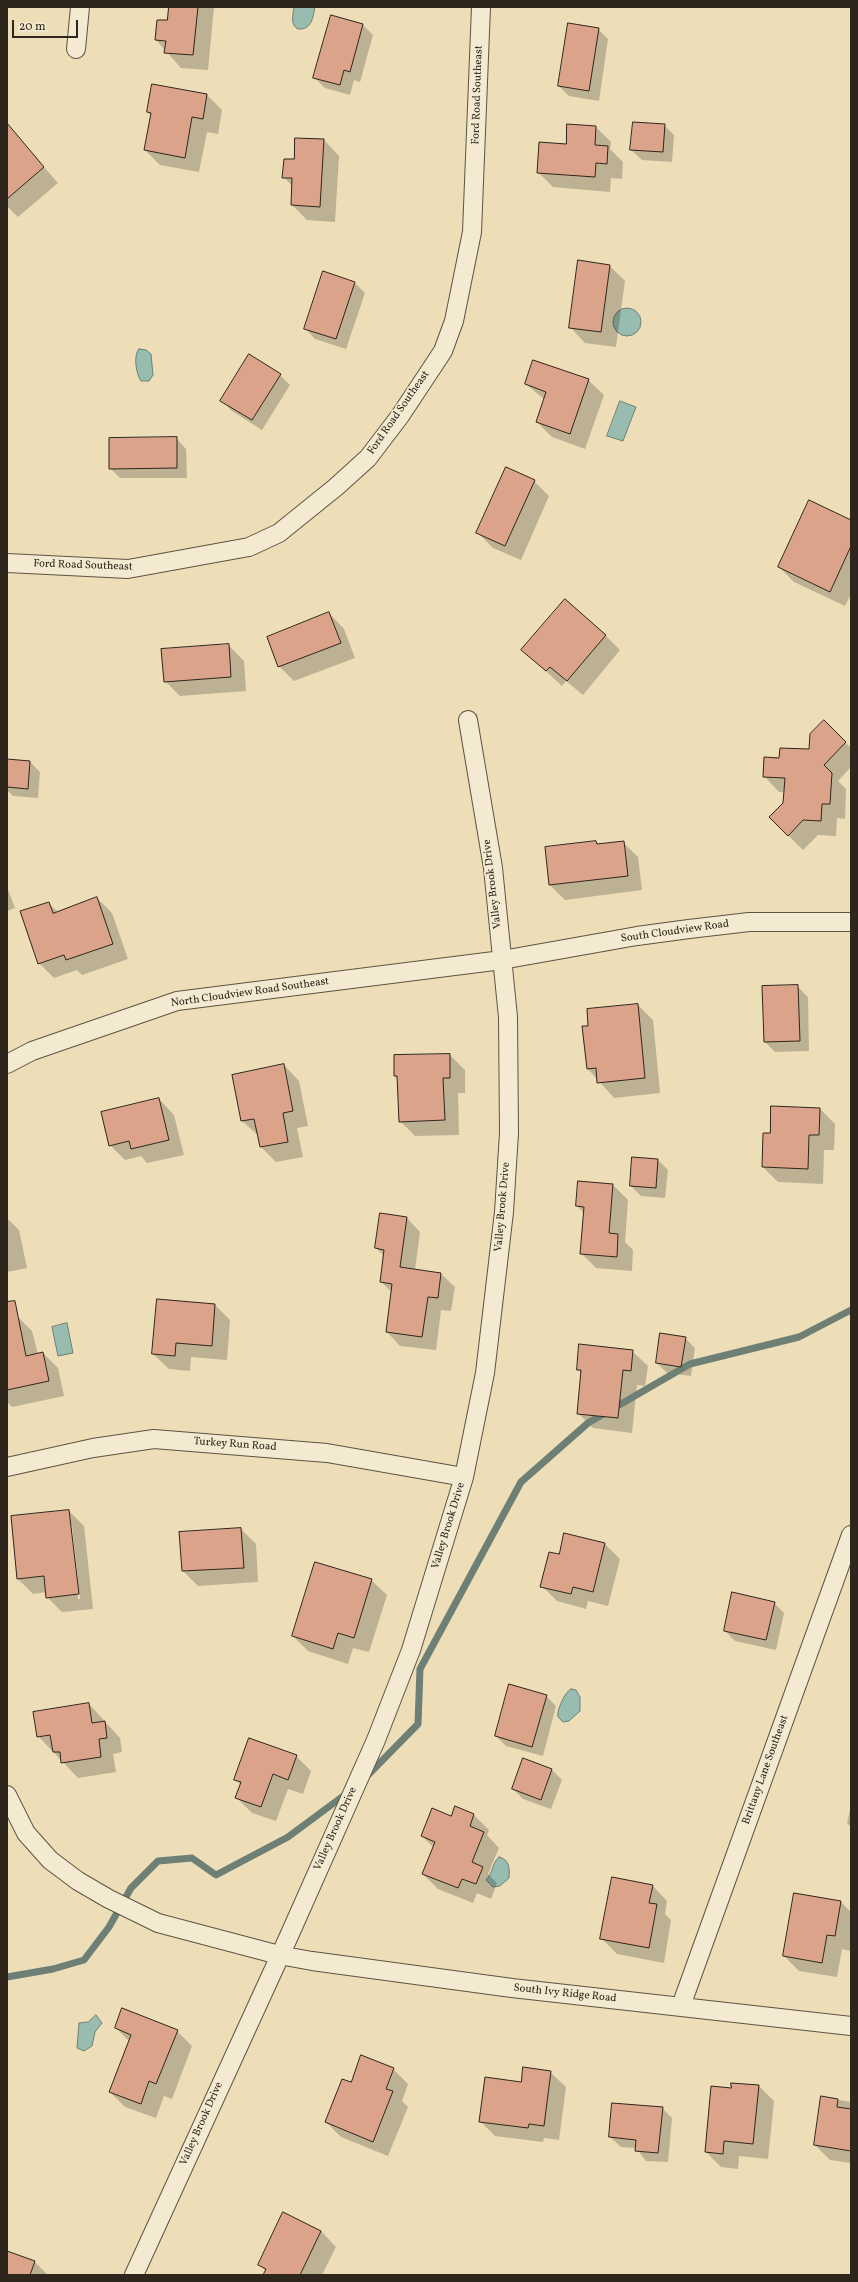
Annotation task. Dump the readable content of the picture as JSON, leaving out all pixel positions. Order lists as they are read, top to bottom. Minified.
{"streets":{"street":["Ford Road Southeast","Valley Brook Drive","South Cloudview Road","North Cloudview Road Southeast","Turkey Run Road","Brittany Lane Southeast","South Ivy Ridge Road"]},"crossings":[["Valley Brook Drive","South Cloudview Road"],["Valley Brook Drive","North Cloudview Road Southeast"],["Valley Brook Drive","Turkey Run Road"],["Valley Brook Drive","South Ivy Ridge Road"],["South Cloudview Road","North Cloudview Road Southeast"],["Brittany Lane Southeast","South Ivy Ridge Road"]],"scale_bar":"20 m"}
